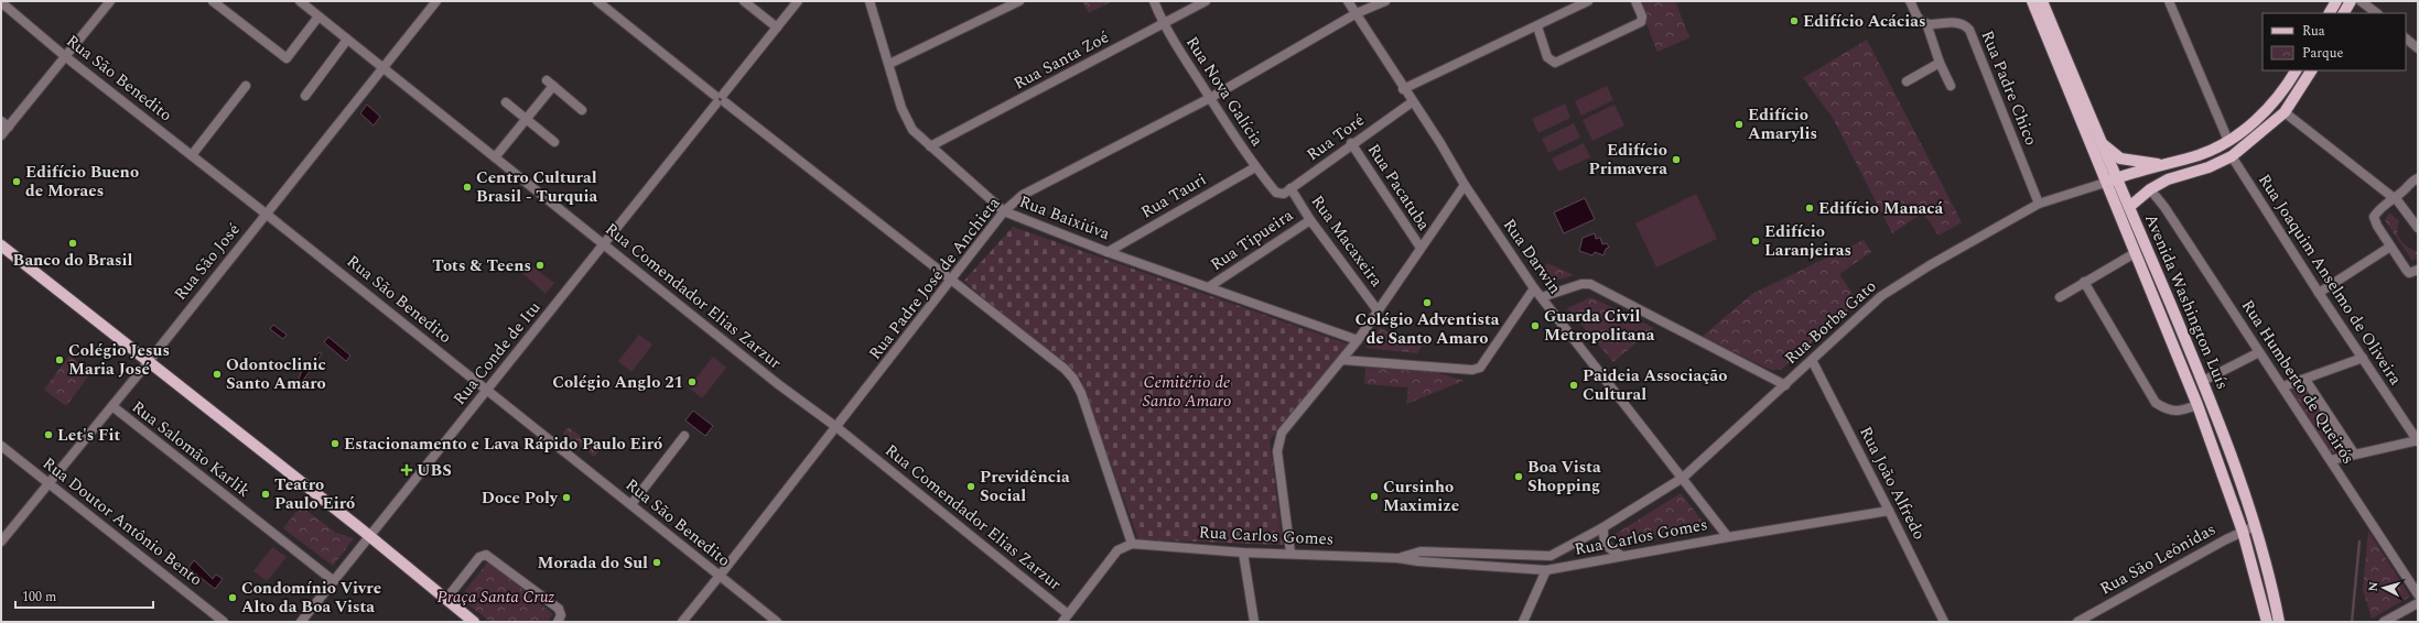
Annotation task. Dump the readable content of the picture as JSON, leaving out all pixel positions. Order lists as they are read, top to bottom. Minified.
{"streets":{"main road":["Avenida Washington Luís"],"street":["Rua Santa Zoé","Rua São Benedito","Rua Padre Chico","Rua Nova Galícia","Rua Toré","Rua Pacatuba","Rua Tauri","Rua Baixiúva","Rua Tipueira","Rua Macaxeira","Rua Darwin","Rua São José","Rua Padre José de Anchieta","Rua Joaquim Anselmo de Oliveira","Rua Comendador Elias Zarzur","Rua Borba Gato","Rua Conde de Itu","Rua Humberto de Queirós","Rua Salomão Karlik","Rua João Alfredo","Rua Doutor Antônio Bento","Rua Carlos Gomes","Rua São Leônidas"]},"crossings":[["Rua Santa Zoé","Rua Nova Galícia"],["Rua Santa Zoé","Rua Baixiúva"],["Rua São Benedito","Rua São José"],["Rua São Benedito","Rua Padre José de Anchieta"],["Rua São Benedito","Rua Conde de Itu"],["Rua Padre Chico","Rua Borba Gato"],["Rua Nova Galícia","Rua Toré"],["Rua Nova Galícia","Rua Tauri"],["Rua Nova Galícia","Rua Padre José de Anchieta"],["Rua Toré","Rua Pacatuba"],["Rua Toré","Rua Macaxeira"],["Rua Toré","Rua Darwin"],["Rua Tauri","Rua Baixiúva"],["Rua Baixiúva","Rua Tipueira"],["Rua Baixiúva","Rua Padre José de Anchieta"],["Rua Tipueira","Rua Macaxeira"],["Rua Darwin","Rua Padre José de Anchieta"],["Rua Darwin","Rua Borba Gato"],["Rua Darwin","Rua Carlos Gomes"],["Rua São José","Rua Comendador Elias Zarzur"],["Rua São José","Rua Salomão Karlik"],["Rua São José","Rua Doutor Antônio Bento"],["Rua Padre José de Anchieta","Rua Comendador Elias Zarzur"],["Rua Comendador Elias Zarzur","Rua Conde de Itu"],["Avenida Washington Luís","Rua Borba Gato"],["Avenida Washington Luís","Rua São Leônidas"],["Rua Borba Gato","Rua João Alfredo"],["Rua Borba Gato","Rua Carlos Gomes"],["Rua Conde de Itu","Rua Salomão Karlik"],["Rua João Alfredo","Rua Carlos Gomes"]],"parks":["Cemitério de Santo Amaro","Praça Santa Cruz"],"places":{"other":["Edifício Acácias","Edifício Amarylis","Edifício Primavera","Edifício Bueno de Moraes","Centro Cultural Brasil - Turquia","Edifício Manacá","Edifício Laranjeiras","Banco do Brasil","Tots & Teens","Colégio Adventista de Santo Amaro","Guarda Civil Metropolitana","Colégio Jesus Maria José","Odontoclinic Santo Amaro","Colégio Anglo 21","Paideia Associação Cultural","Let's Fit","Estacionamento e Lava Rápido Paulo Eiró","Boa Vista Shopping","Previdência Social","Teatro Paulo Eiró","Cursinho Maximize","Doce Poly","Morada do Sul","Condomínio Vivre Alto da Boa Vista"],"health":["UBS"]},"legend":["Rua","Parque"],"scale_bar":"100 m","north":"left"}
